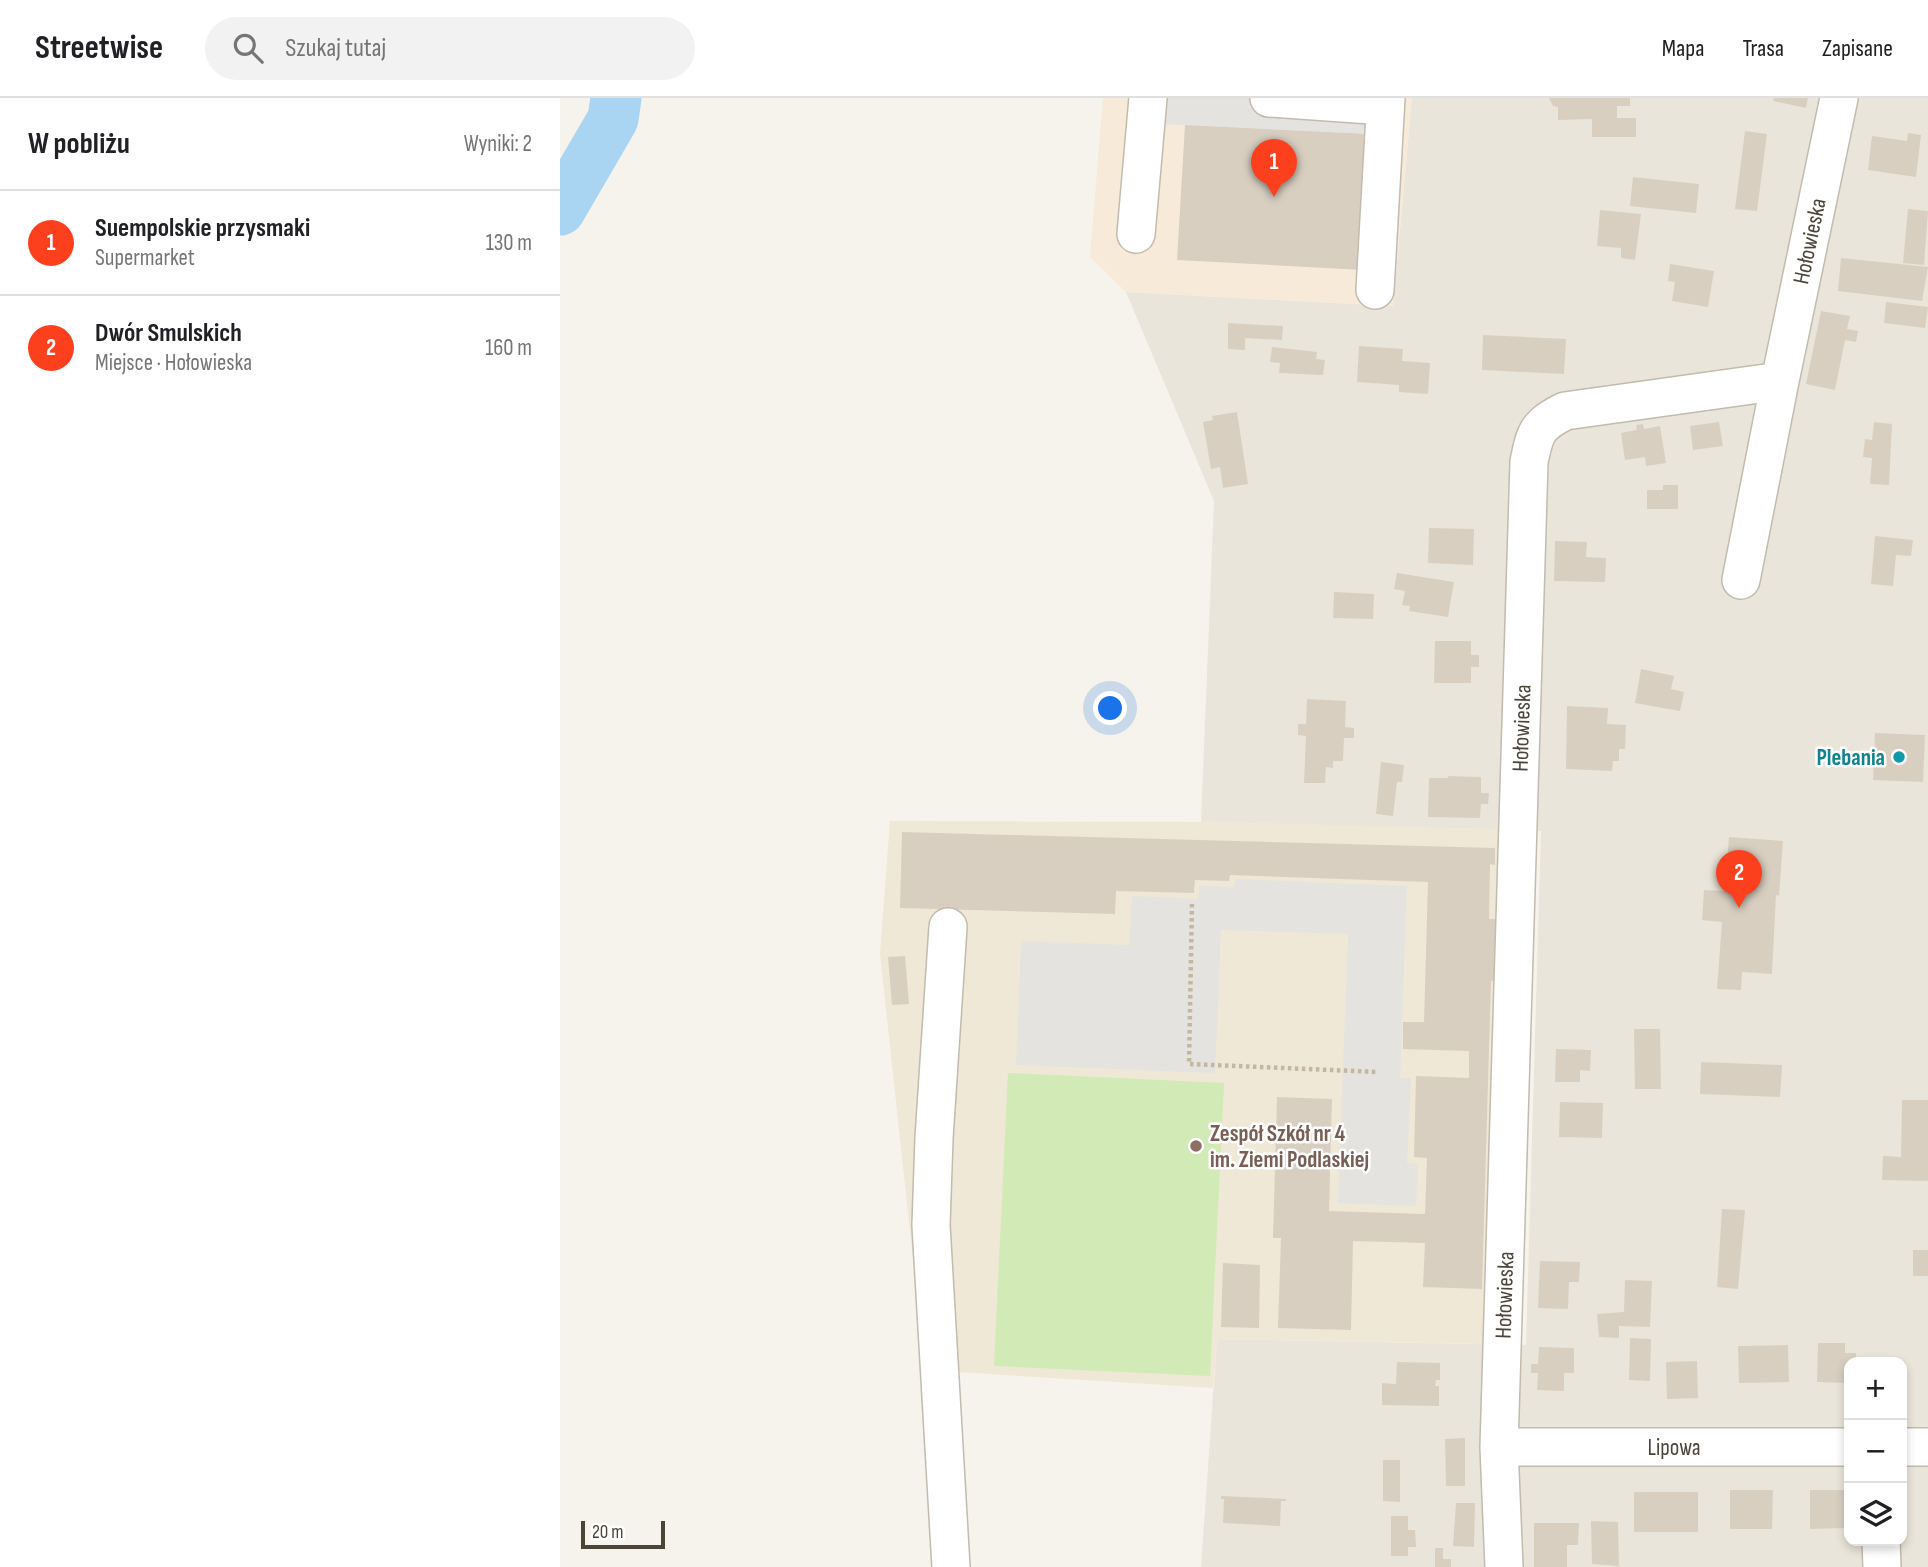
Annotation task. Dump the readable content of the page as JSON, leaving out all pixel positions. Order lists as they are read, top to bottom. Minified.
{"streets":{"street":["Hołowieska","Lipowa"]},"crossings":[["Hołowieska","Lipowa"]],"places":["Plebania","Zespół Szkół nr 4 im. Ziemi Podlaskiej"],"scale_bar":"20 m","page":{"header":"Streetwise","search":"Szukaj tutaj","nav":["Mapa","Trasa","Zapisane"],"heading":["W pobliżu","Wyniki: 2"],"pins":["1","2"],"list":[{"mark":"1","name":"Suempolskie przysmaki","note":"Supermarket","value":"130 m"},{"mark":"2","name":"Dwór Smulskich","note":"Miejsce · Hołowieska","value":"160 m"}],"map_buttons":["+","−"],"scale":"20 m"}}
